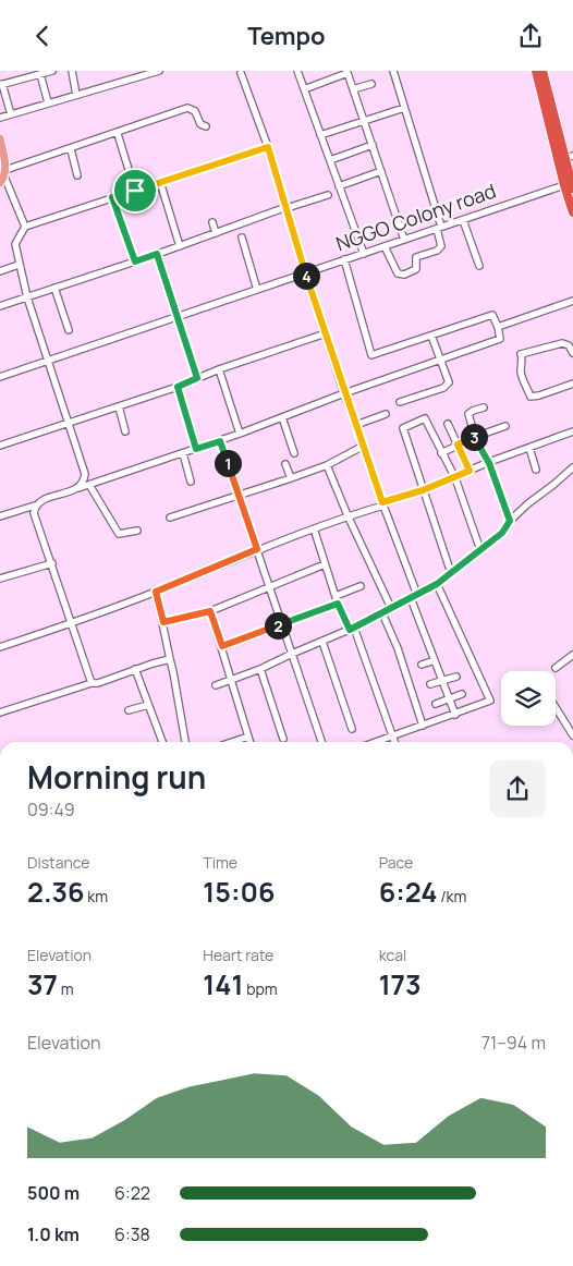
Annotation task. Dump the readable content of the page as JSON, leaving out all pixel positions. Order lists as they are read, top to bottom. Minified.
{"streets":{"street":["NGGO Colony road"]},"page":{"header":"Tempo","pins":["4","3","1","2"],"heading":["Morning run","09:49"],"stats":[["Distance","2.36 km"],["Time","15:06"],["Pace","6:24 /km"],["Elevation","37 m"],["Heart rate","141 bpm"],["kcal","173"]],"chart":["Elevation","71–94 m"],"list":[{"name":"500 m","note":"6:22"},{"name":"1.0 km","note":"6:38"}]}}
